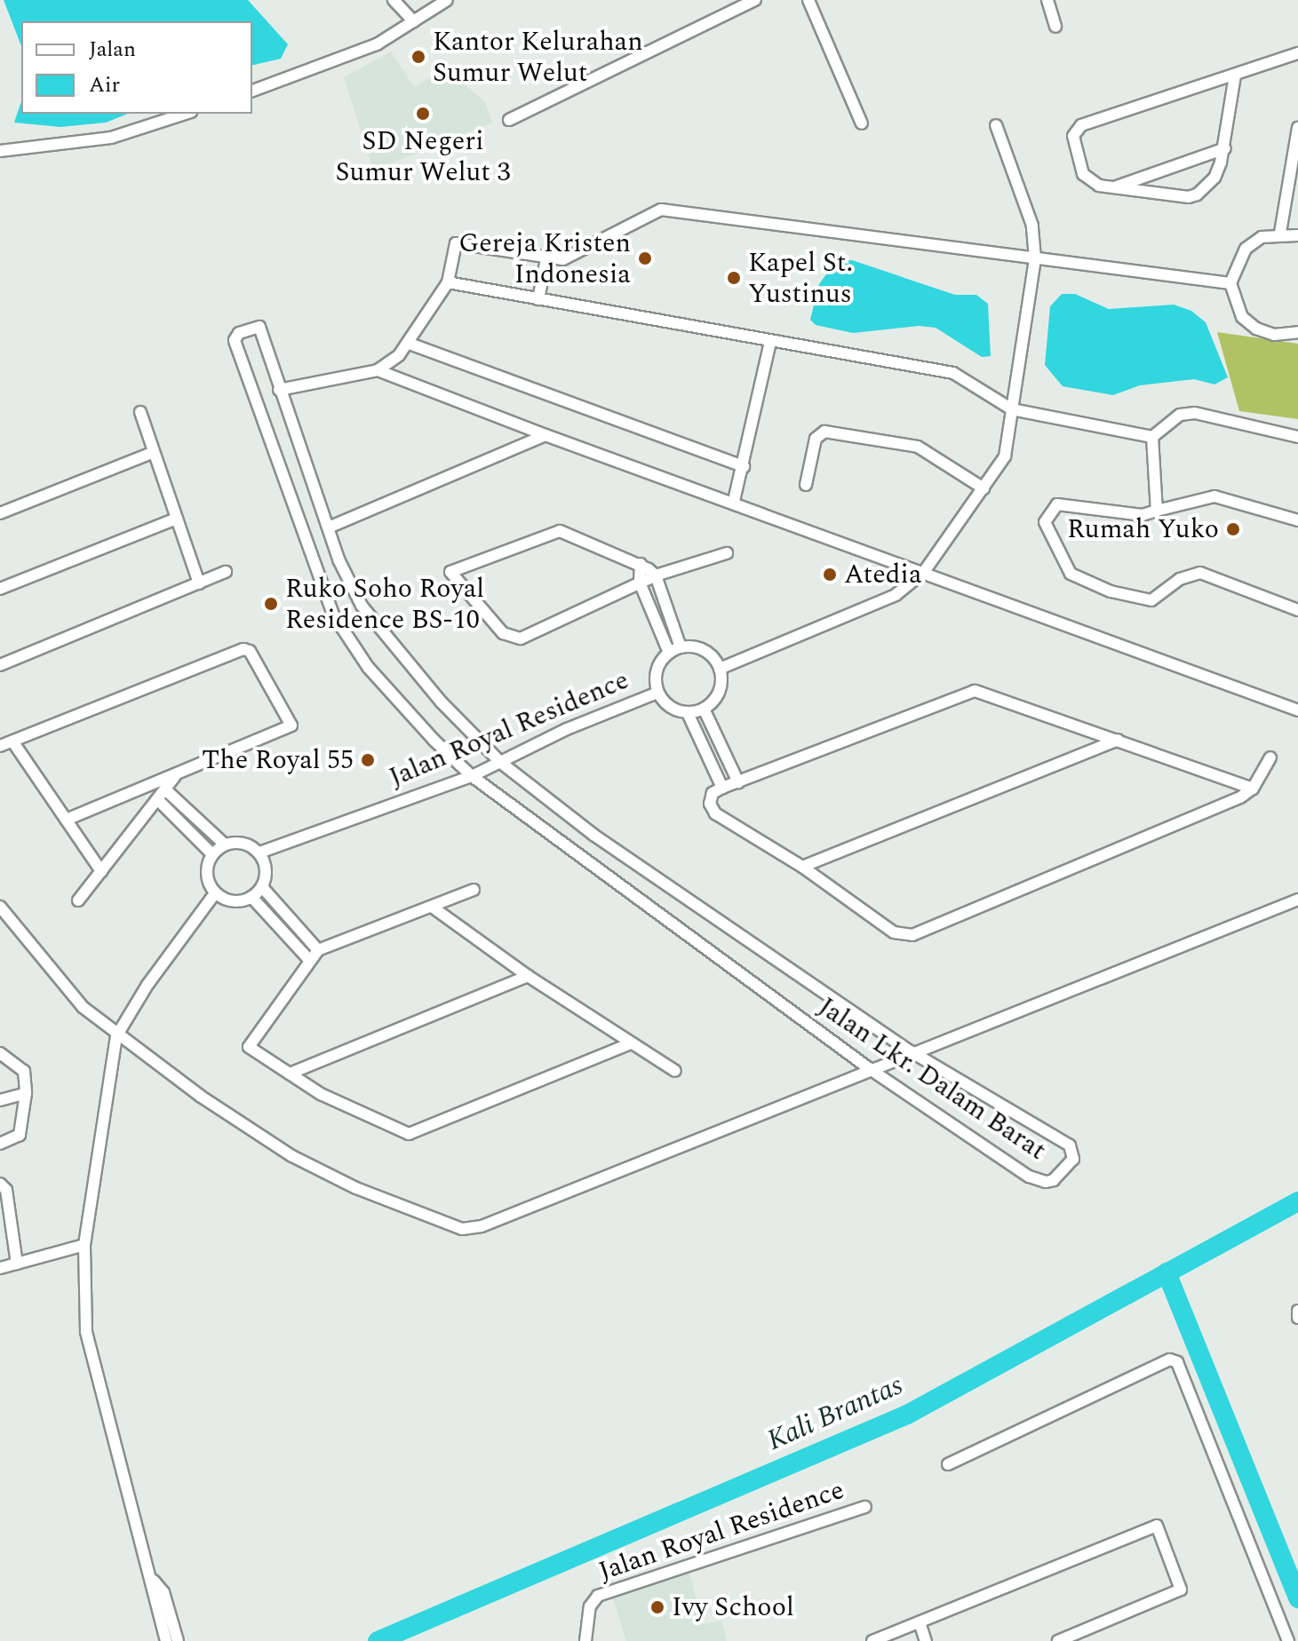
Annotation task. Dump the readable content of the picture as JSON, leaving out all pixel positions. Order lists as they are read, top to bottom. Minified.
{"streets":{"street":["Jalan Royal Residence","Jalan Lkr. Dalam Barat"]},"crossings":[["Jalan Royal Residence","Jalan Lkr. Dalam Barat"]],"water":["Kali Brantas"],"places":["Kantor Kelurahan Sumur Welut","SD Negeri Sumur Welut 3","Gereja Kristen Indonesia","Kapel St. Yustinus","Rumah Yuko","Atedia","Ruko Soho Royal Residence BS-10","The Royal 55","Ivy School"],"legend":["Jalan","Air"]}
